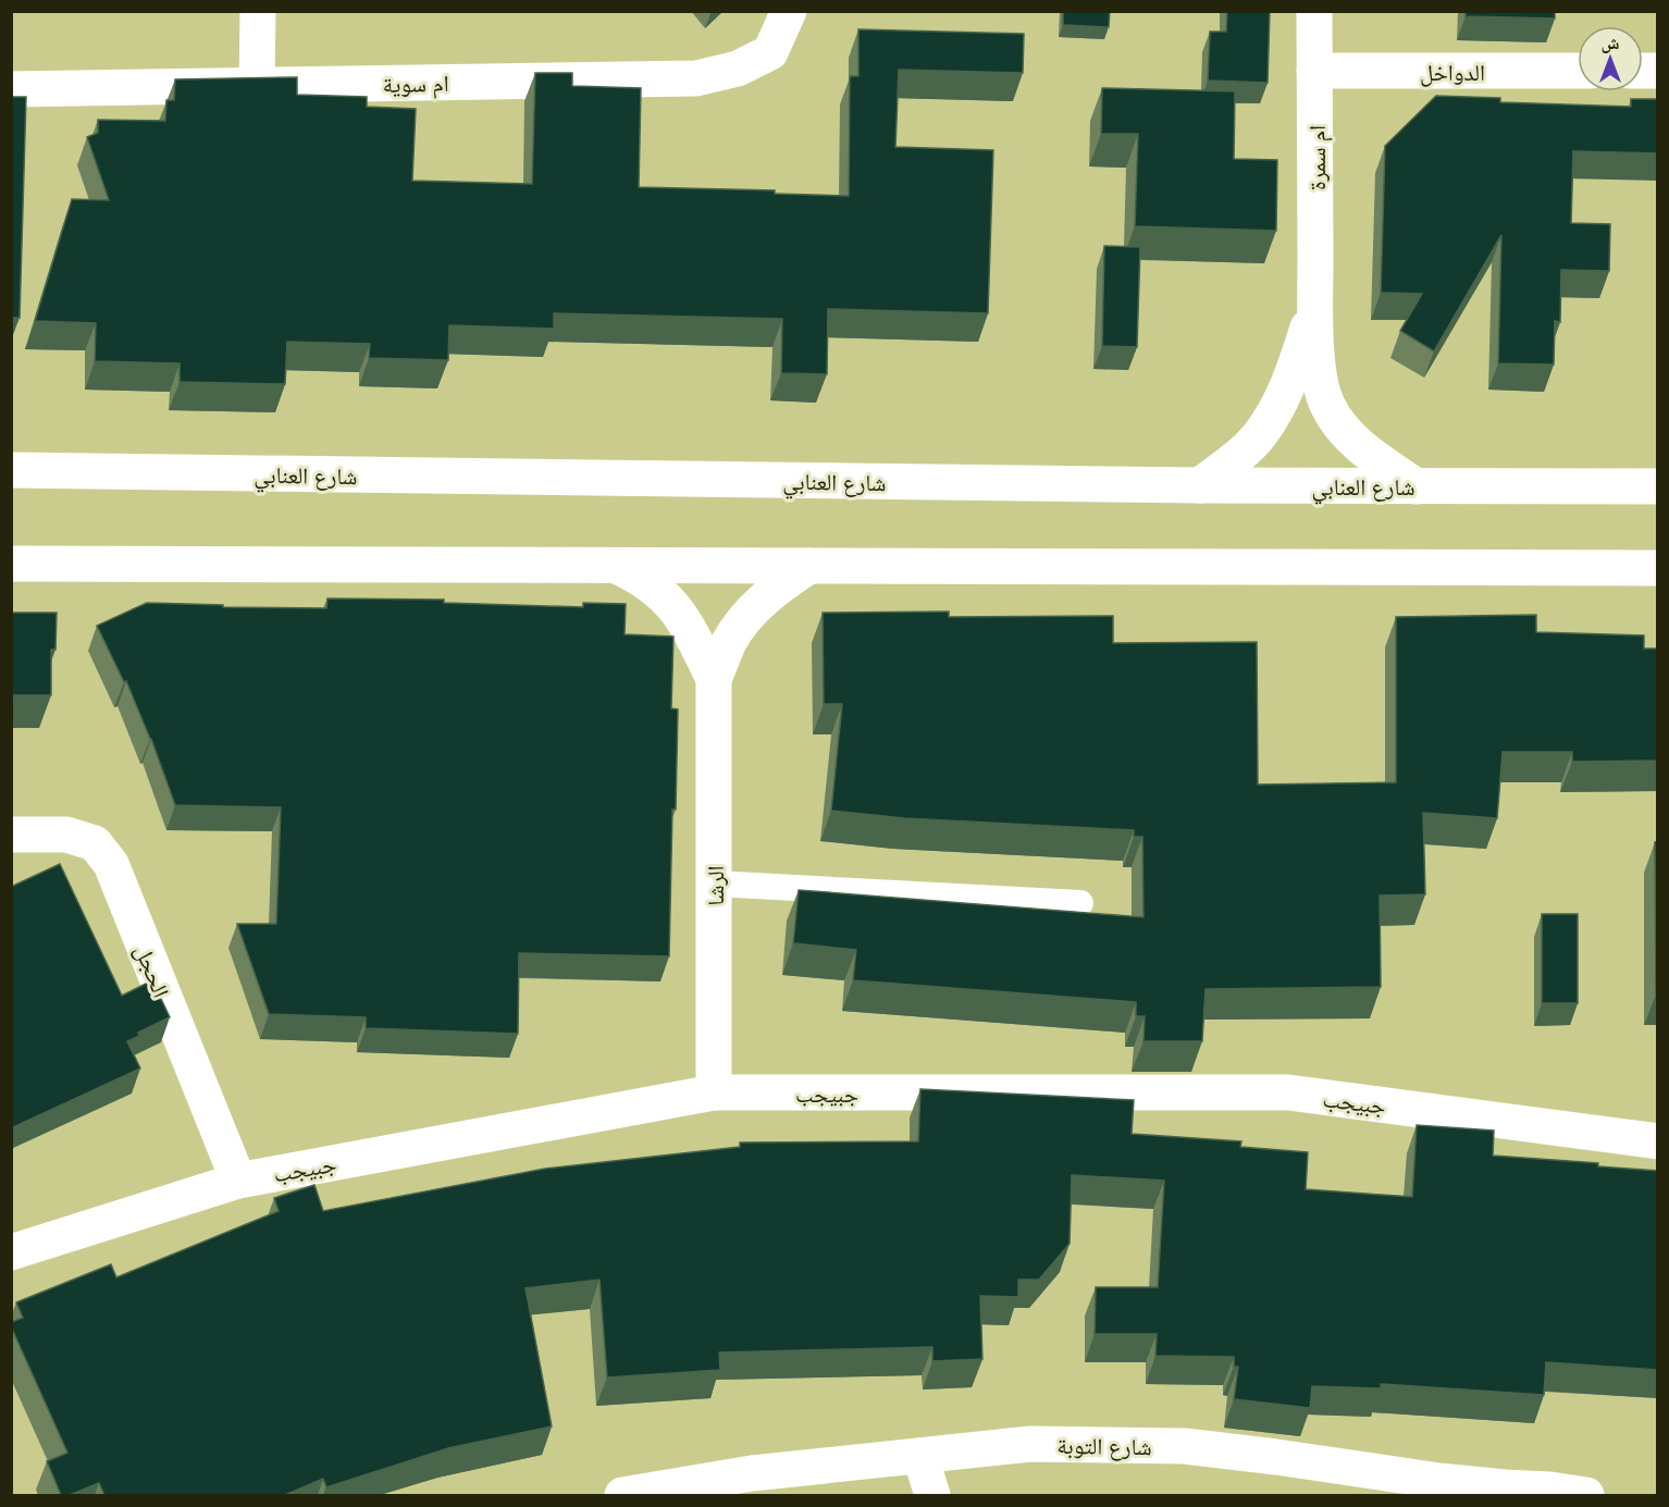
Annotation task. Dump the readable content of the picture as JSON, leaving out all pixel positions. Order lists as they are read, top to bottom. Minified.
{"streets":{"street":["الدواخل","ام سوية","ام سمرة","شارع العنابي","الرشا","الحجل","جبيجب","شارع التوبة"]},"crossings":[["الدواخل","ام سمرة"],["ام سمرة","شارع العنابي"],["الرشا","جبيجب"],["الحجل","جبيجب"]],"north":"top"}
